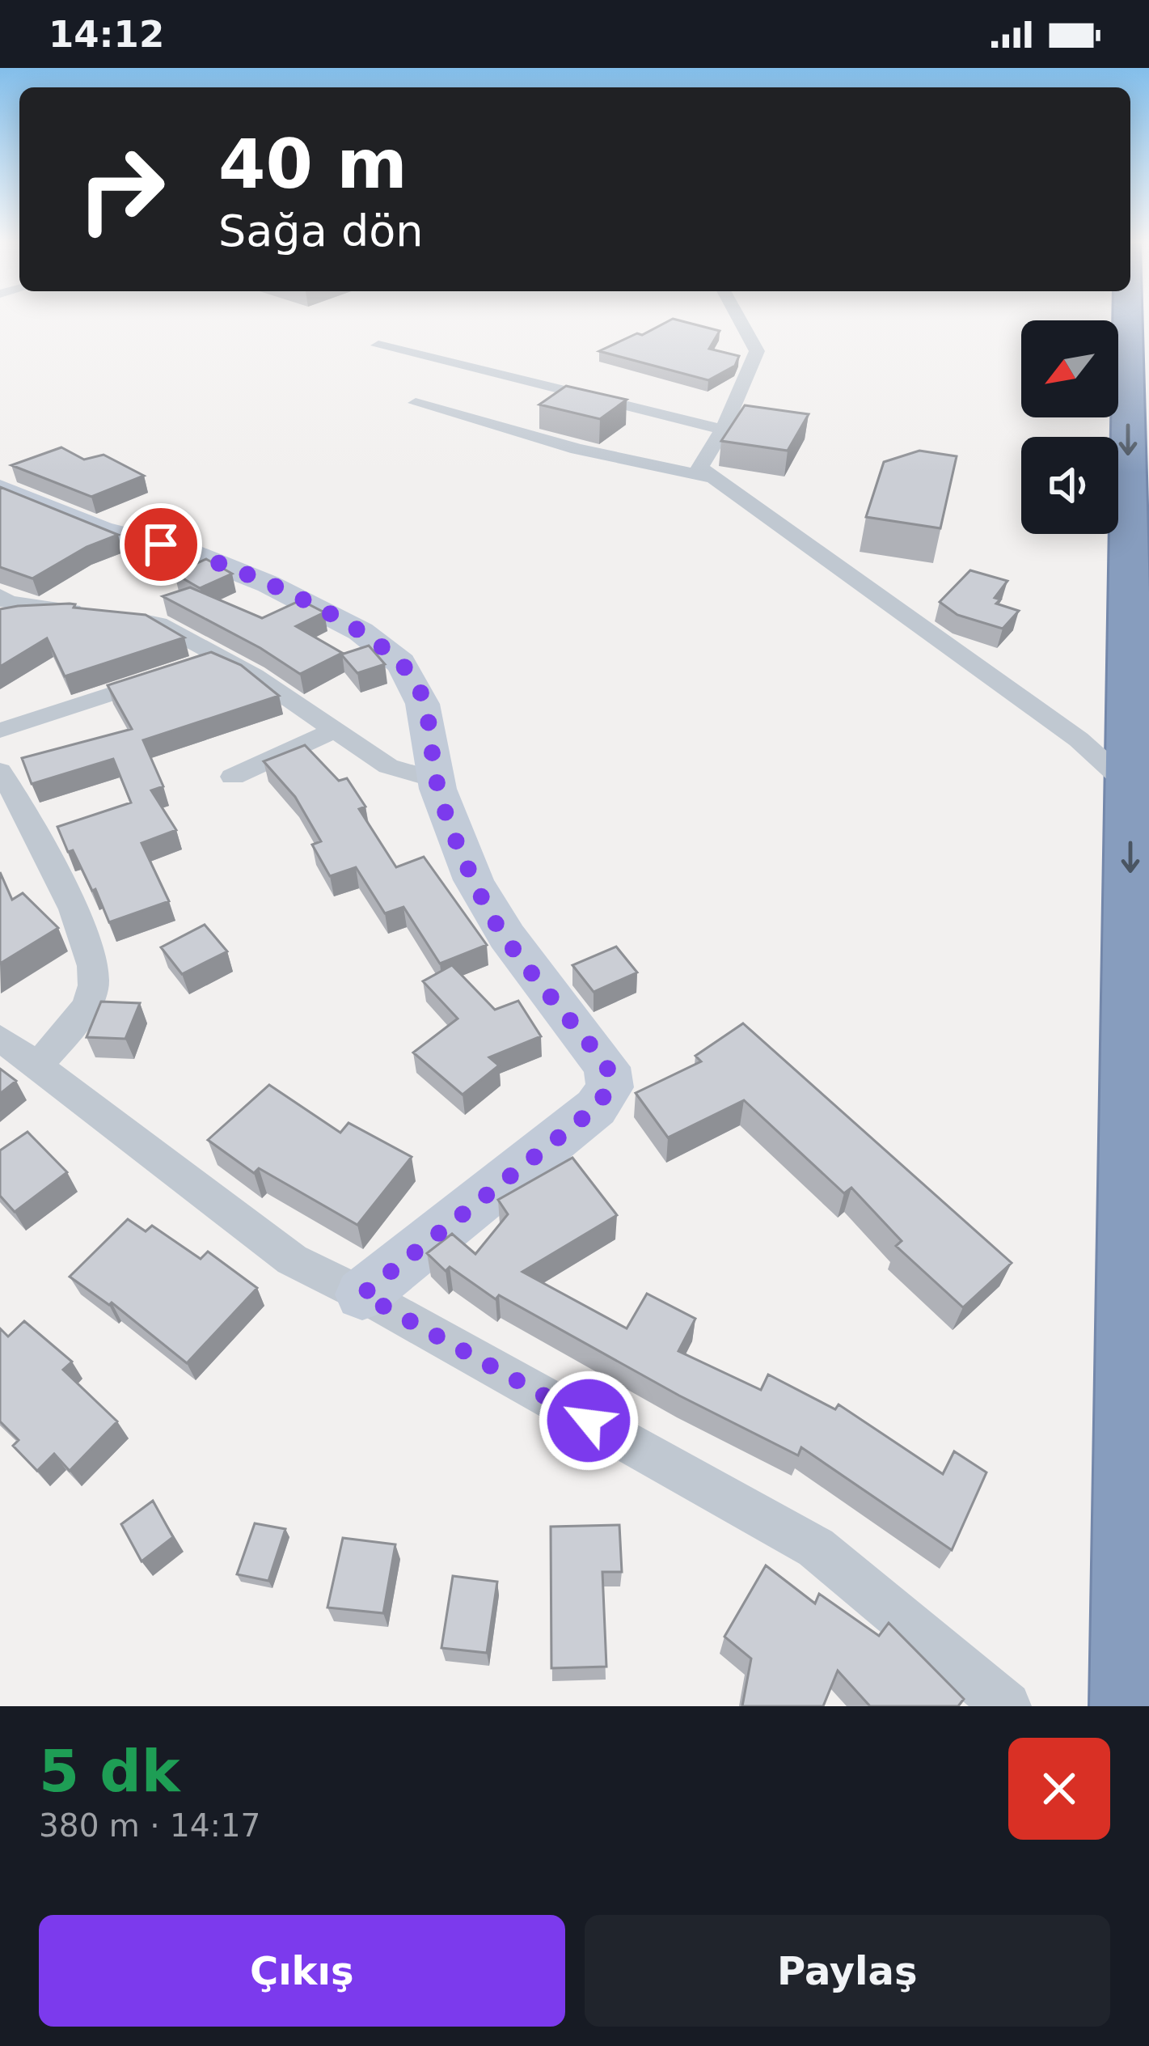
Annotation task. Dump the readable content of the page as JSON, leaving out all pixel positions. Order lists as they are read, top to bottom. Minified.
{"north":"bottom left","page":{"status":"14:12","turn":["40 m","Sağa dön"],"heading":["5 dk","380 m · 14:17"],"buttons":["Çıkış","Paylaş"]}}
